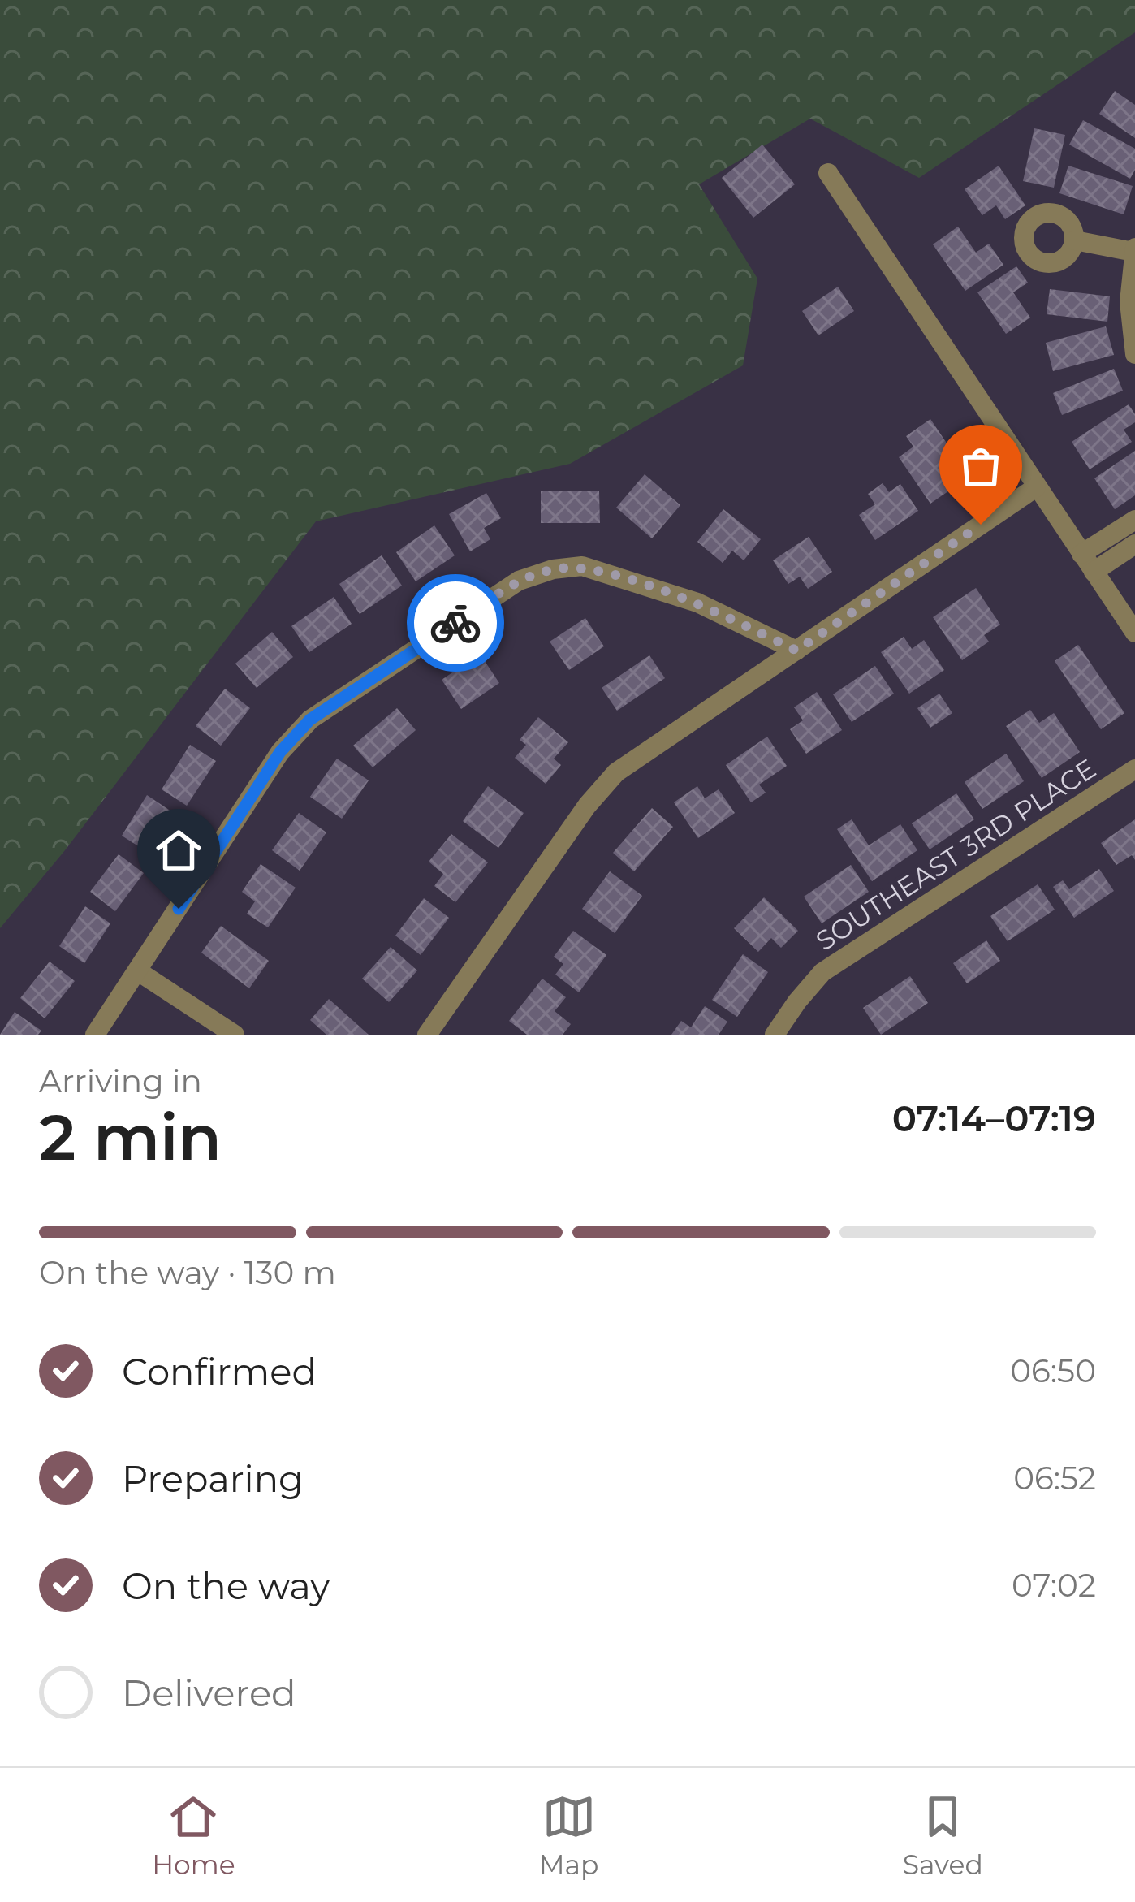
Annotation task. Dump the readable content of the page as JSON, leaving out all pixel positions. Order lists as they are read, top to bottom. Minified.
{"streets":{"street":["SOUTHEAST 3RD PLACE"]},"page":{"heading":["2 min","Arriving in","07:14–07:19"],"bar":"On the way · 130 m","list":[["Confirmed","06:50"],["Preparing","06:52"],["On the way","07:02"],"Delivered"],"tabs":["Home","Map","Saved"]}}
